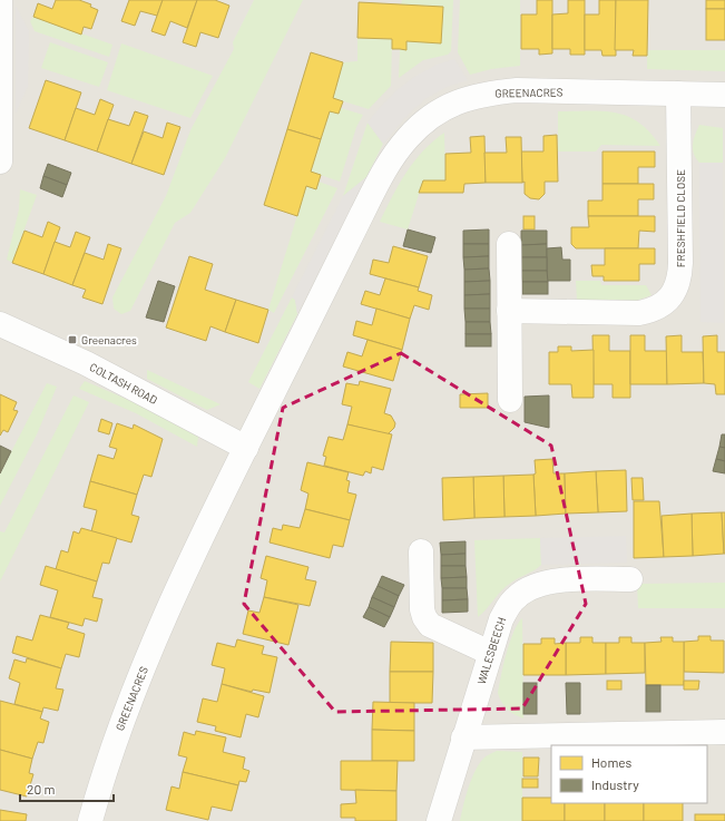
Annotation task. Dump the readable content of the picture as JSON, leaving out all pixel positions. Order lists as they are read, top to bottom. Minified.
{"streets":{"street":["GREENACRES","FRESHFIELD CLOSE","COLTASH ROAD","WALESBEECH"]},"crossings":[["GREENACRES","FRESHFIELD CLOSE"],["GREENACRES","COLTASH ROAD"]],"places":{"transit":["Greenacres"]},"legend":["Homes","Industry"],"scale_bar":"20 m"}
